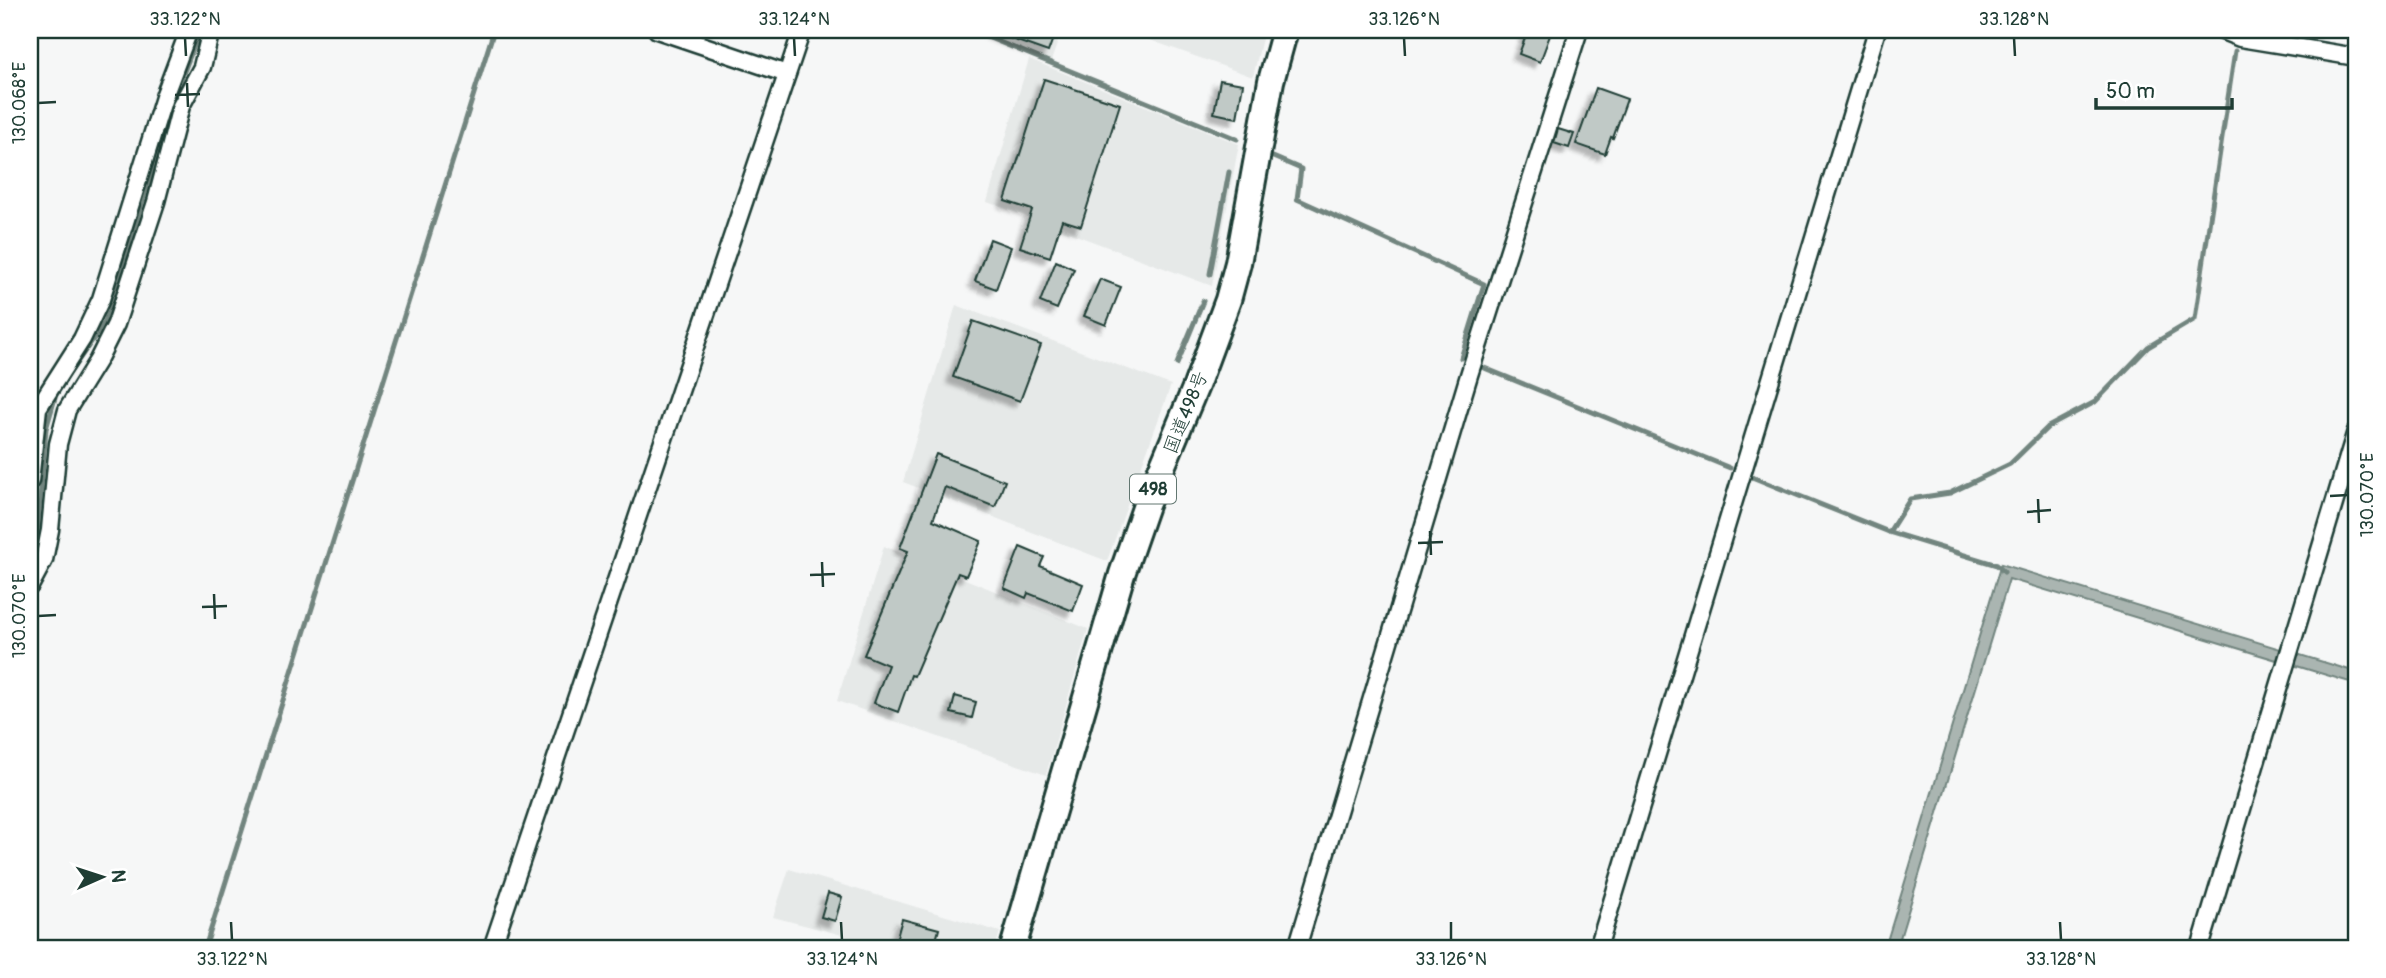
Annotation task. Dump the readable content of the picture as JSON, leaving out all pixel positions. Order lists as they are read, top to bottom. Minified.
{"streets":{"highway":["国道498号","498"]},"scale_bar":"50 m","north":"right","coordinates":["33.122°N","33.124°N","33.126°N","33.128°N","130.068°E","130.070°E"]}
